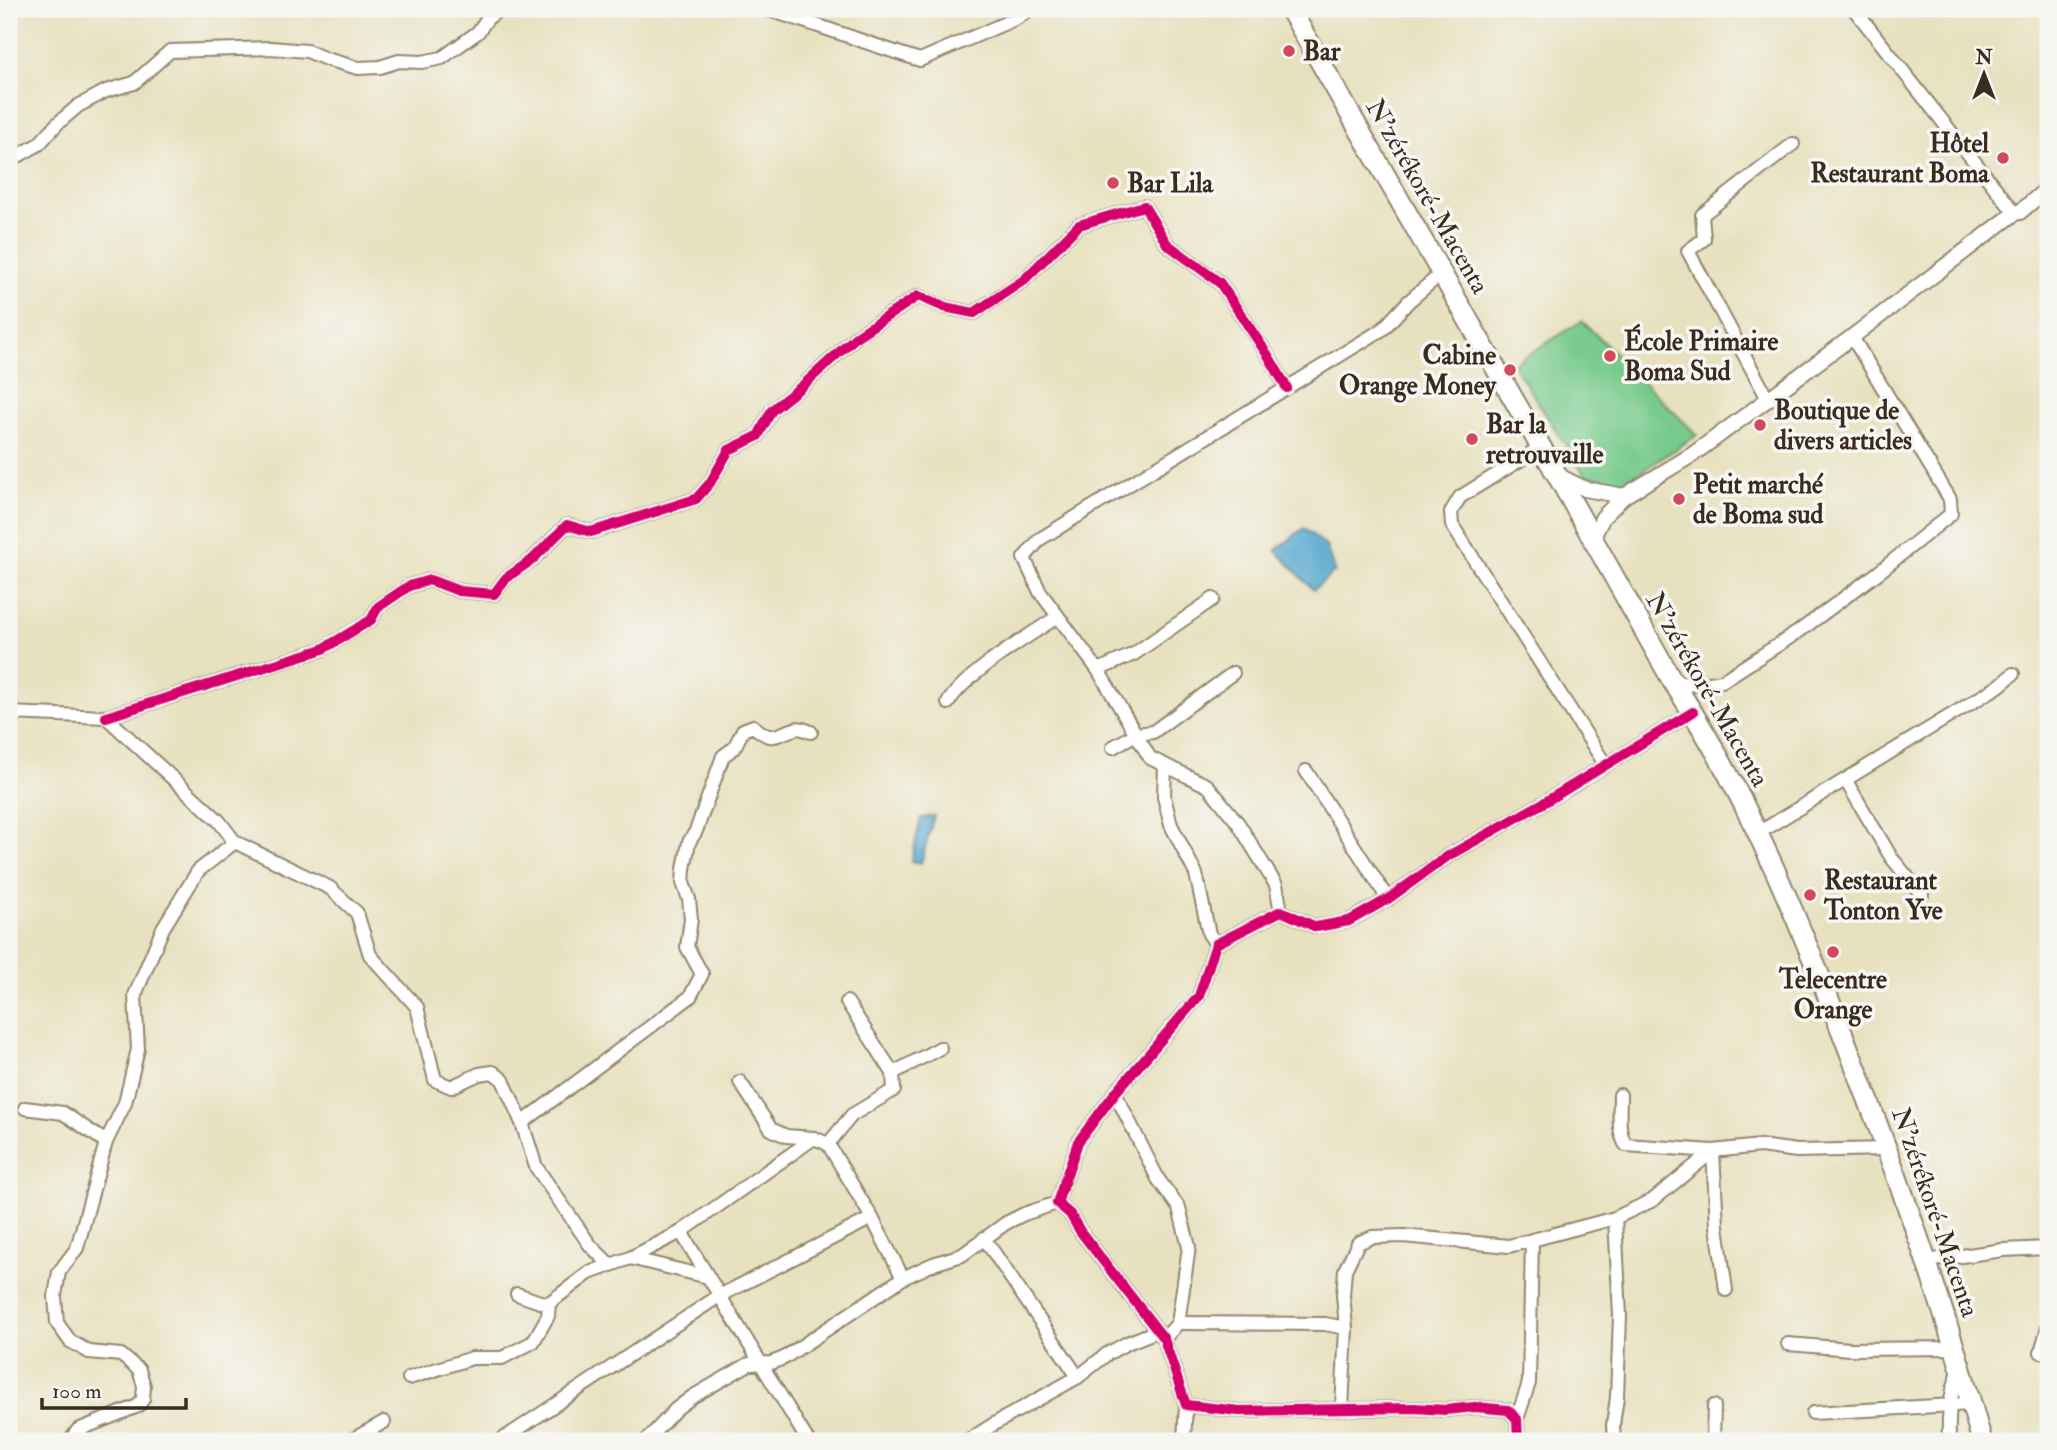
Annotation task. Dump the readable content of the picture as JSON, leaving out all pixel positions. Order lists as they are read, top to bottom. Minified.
{"streets":{"highway":["N'zérékoré-Macenta"]},"places":["Bar","Hôtel Restaurant Boma","Bar Lila","École Primaire Boma Sud","Cabine Orange Money","Boutique de divers articles","Bar la retrouvaille","Petit marché de Boma sud","Restaurant Tonton Yve","Telecentre Orange"],"scale_bar":"100 m","north":"top"}
